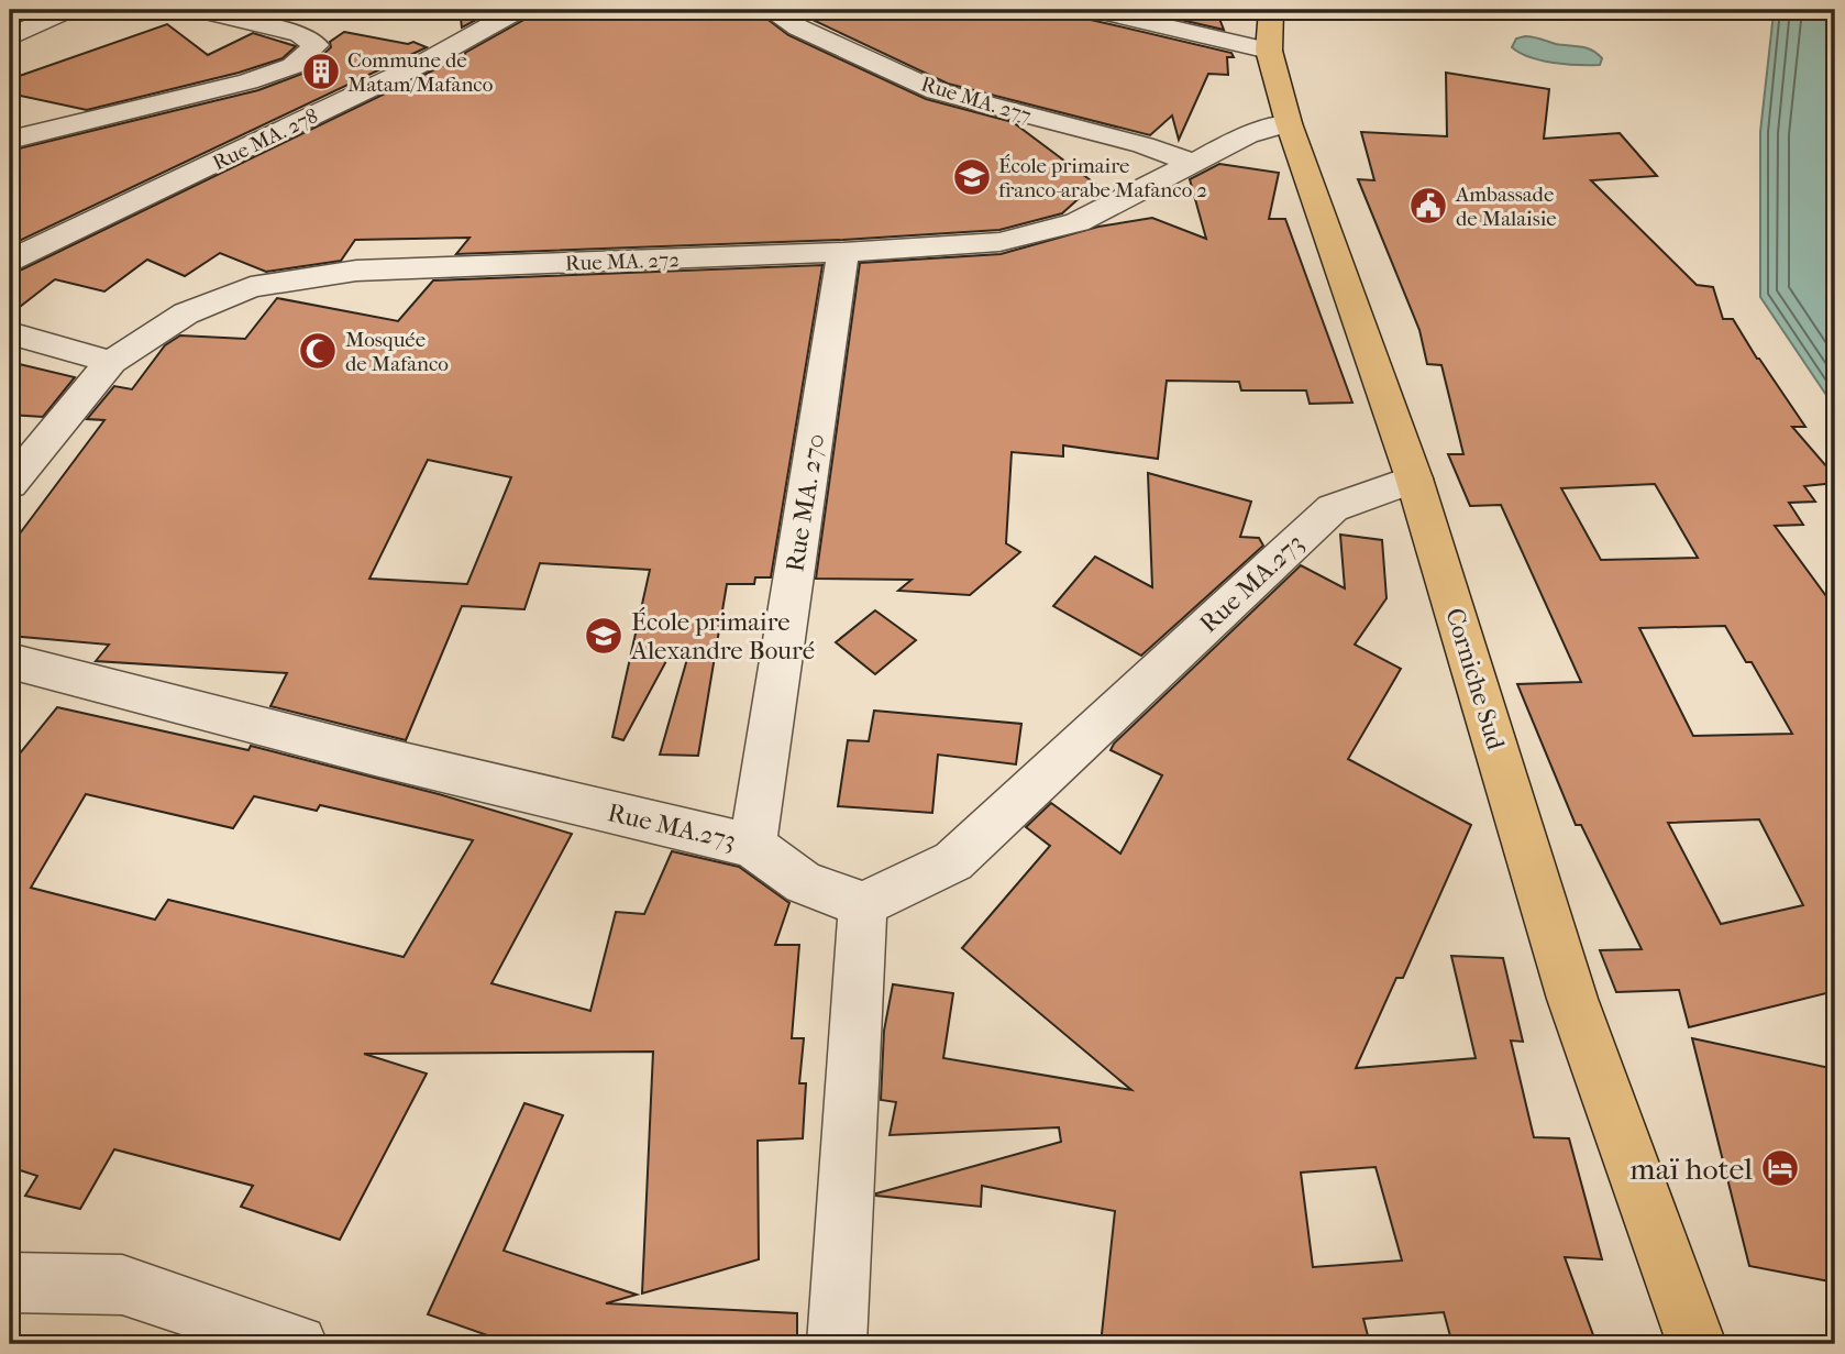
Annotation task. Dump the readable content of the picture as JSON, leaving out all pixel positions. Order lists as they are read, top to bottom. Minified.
{"streets":{"main road":["Corniche Sud"],"street":["Rue MA. 277","Rue MA. 278","Rue MA. 272","Rue MA. 270","Rue MA.273"]},"crossings":[["Rue MA. 277","Rue MA. 272"],["Rue MA. 272","Rue MA. 270"],["Rue MA. 272","Corniche Sud"],["Rue MA. 270","Rue MA.273"],["Rue MA.273","Corniche Sud"]],"places":{"building":["Commune de Matam/Mafanco"],"school or university":["École primaire franco-arabe Mafanco 2","École primaire Alexandre Bouré"],"public building":["Ambassade de Malaisie"],"mosque":["Mosquée de Mafanco"],"hotel":["maï hotel"]}}
